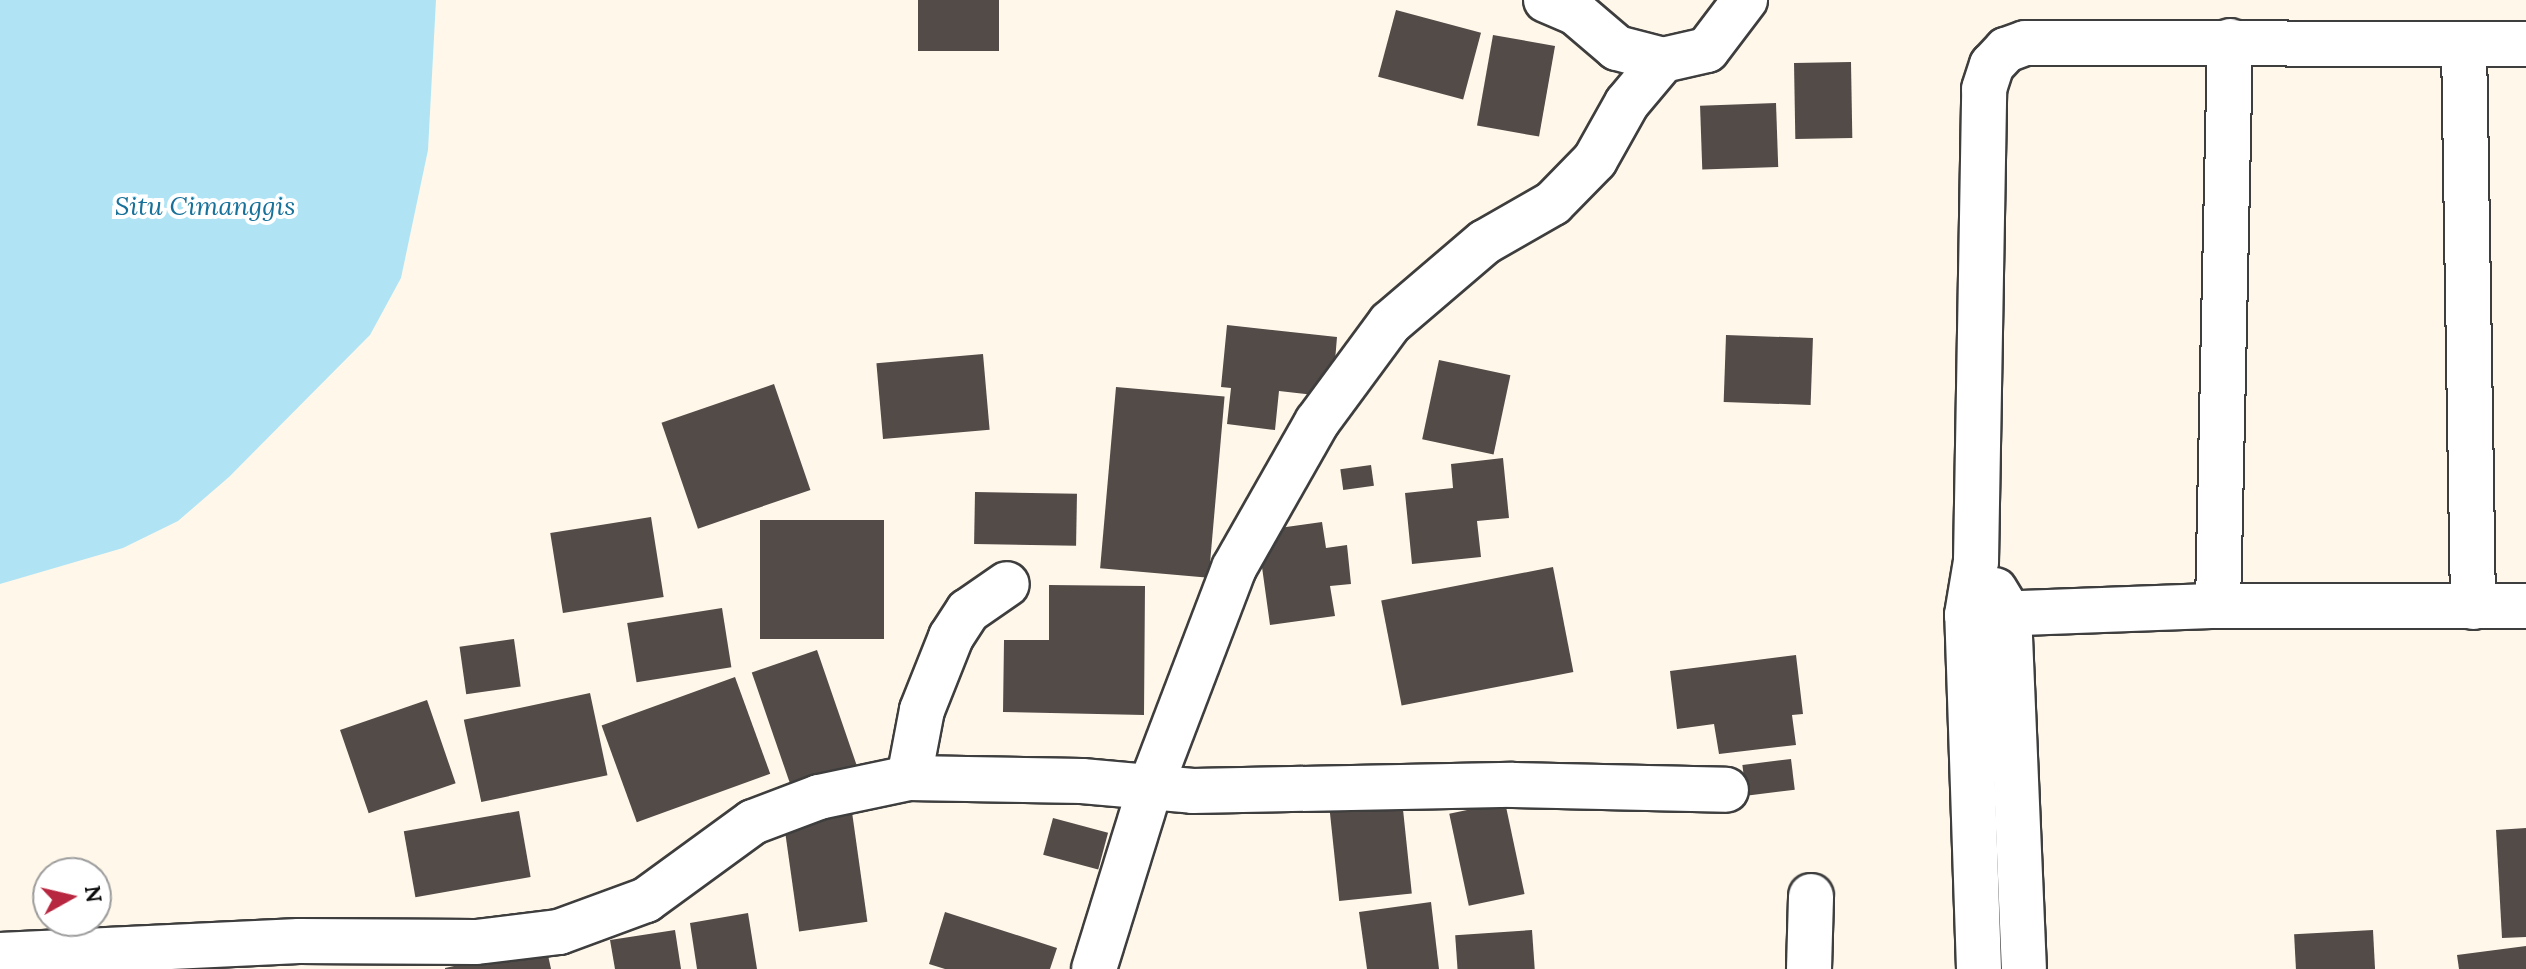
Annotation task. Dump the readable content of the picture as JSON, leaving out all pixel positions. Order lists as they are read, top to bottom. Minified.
{"water":["Situ Cimanggis"],"north":"right"}
